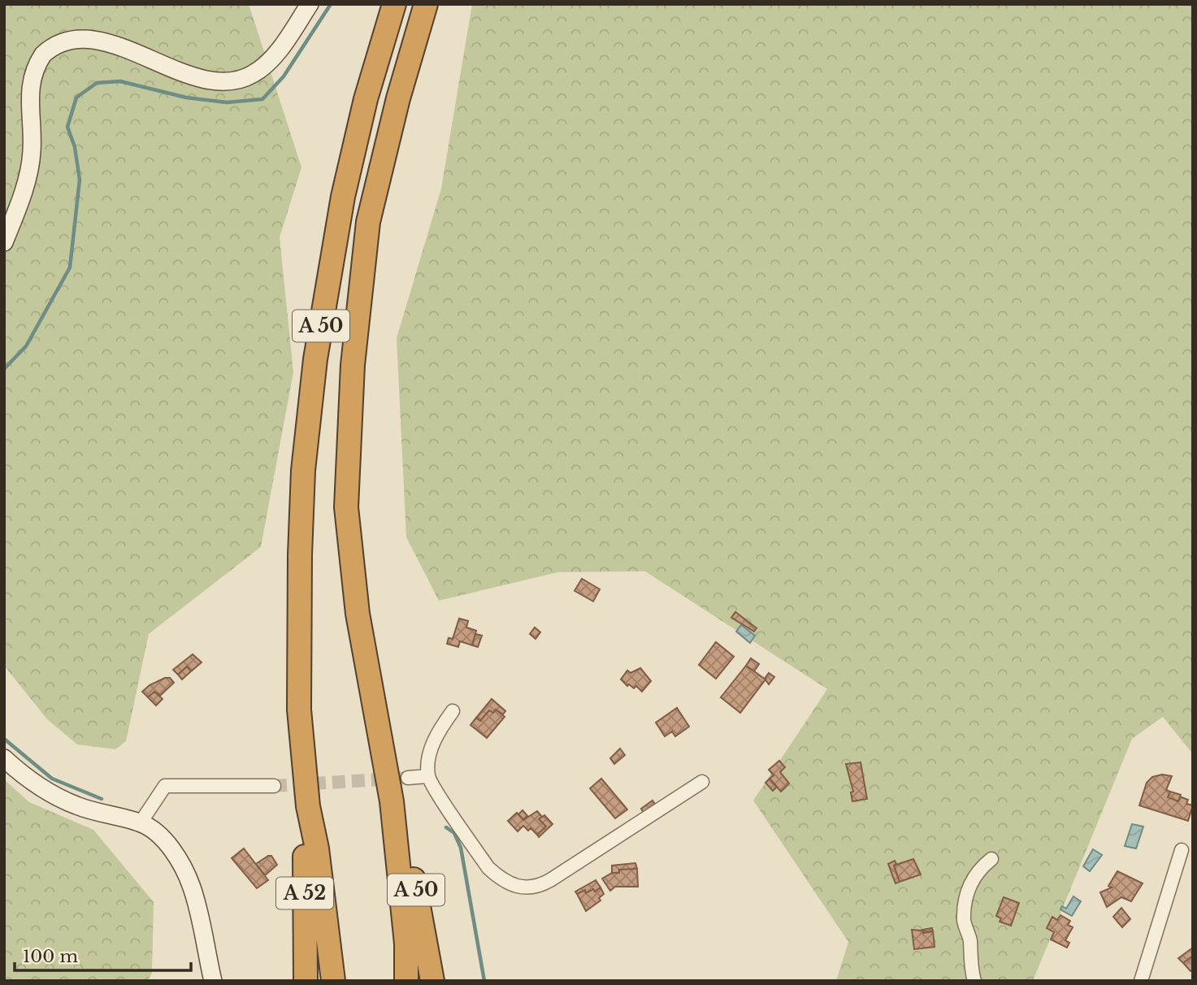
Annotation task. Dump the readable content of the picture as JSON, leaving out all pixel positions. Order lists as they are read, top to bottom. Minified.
{"streets":{"highway":["A 50","A 52"]},"crossings":[["A 50","A 52"]],"scale_bar":"100 m"}
